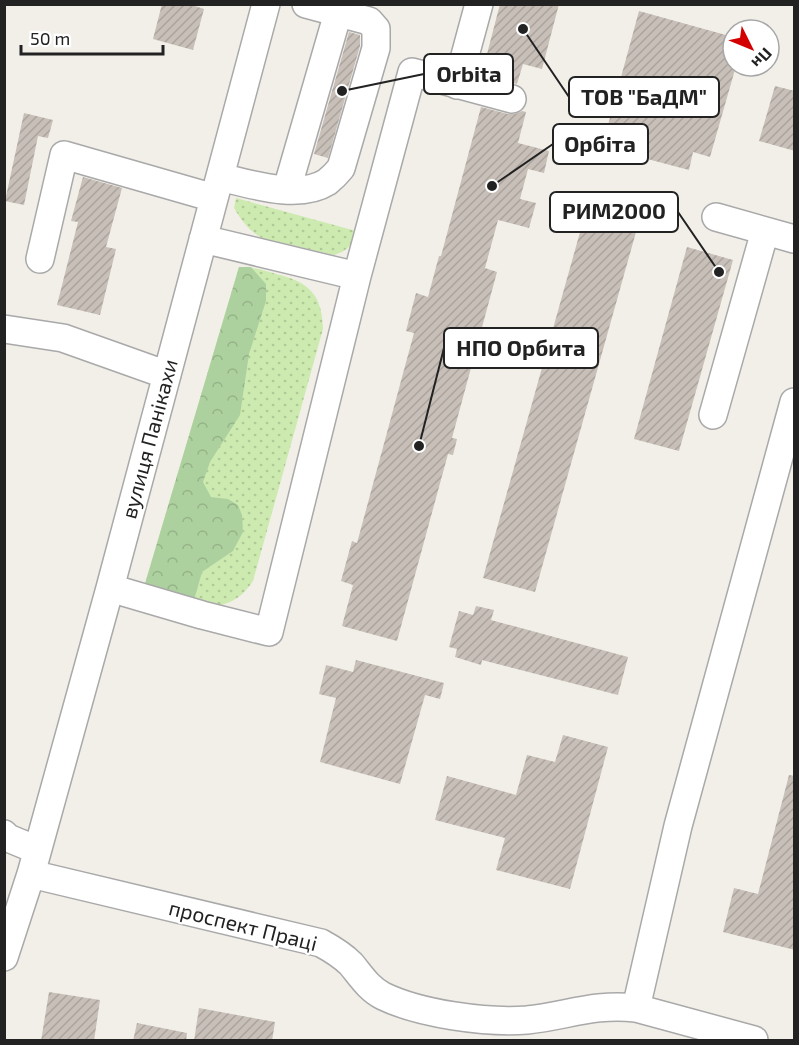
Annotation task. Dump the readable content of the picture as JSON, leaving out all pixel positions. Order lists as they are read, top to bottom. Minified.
{"streets":{"street":["вулиця Панікахи","проспект Праці"]},"crossings":[["вулиця Панікахи","проспект Праці"]],"places":["ТОВ \"БаДМ\"","Orbita","Орбіта","РИМ2000","НПО Орбита"],"scale_bar":"50 m","north":"bottom right"}
